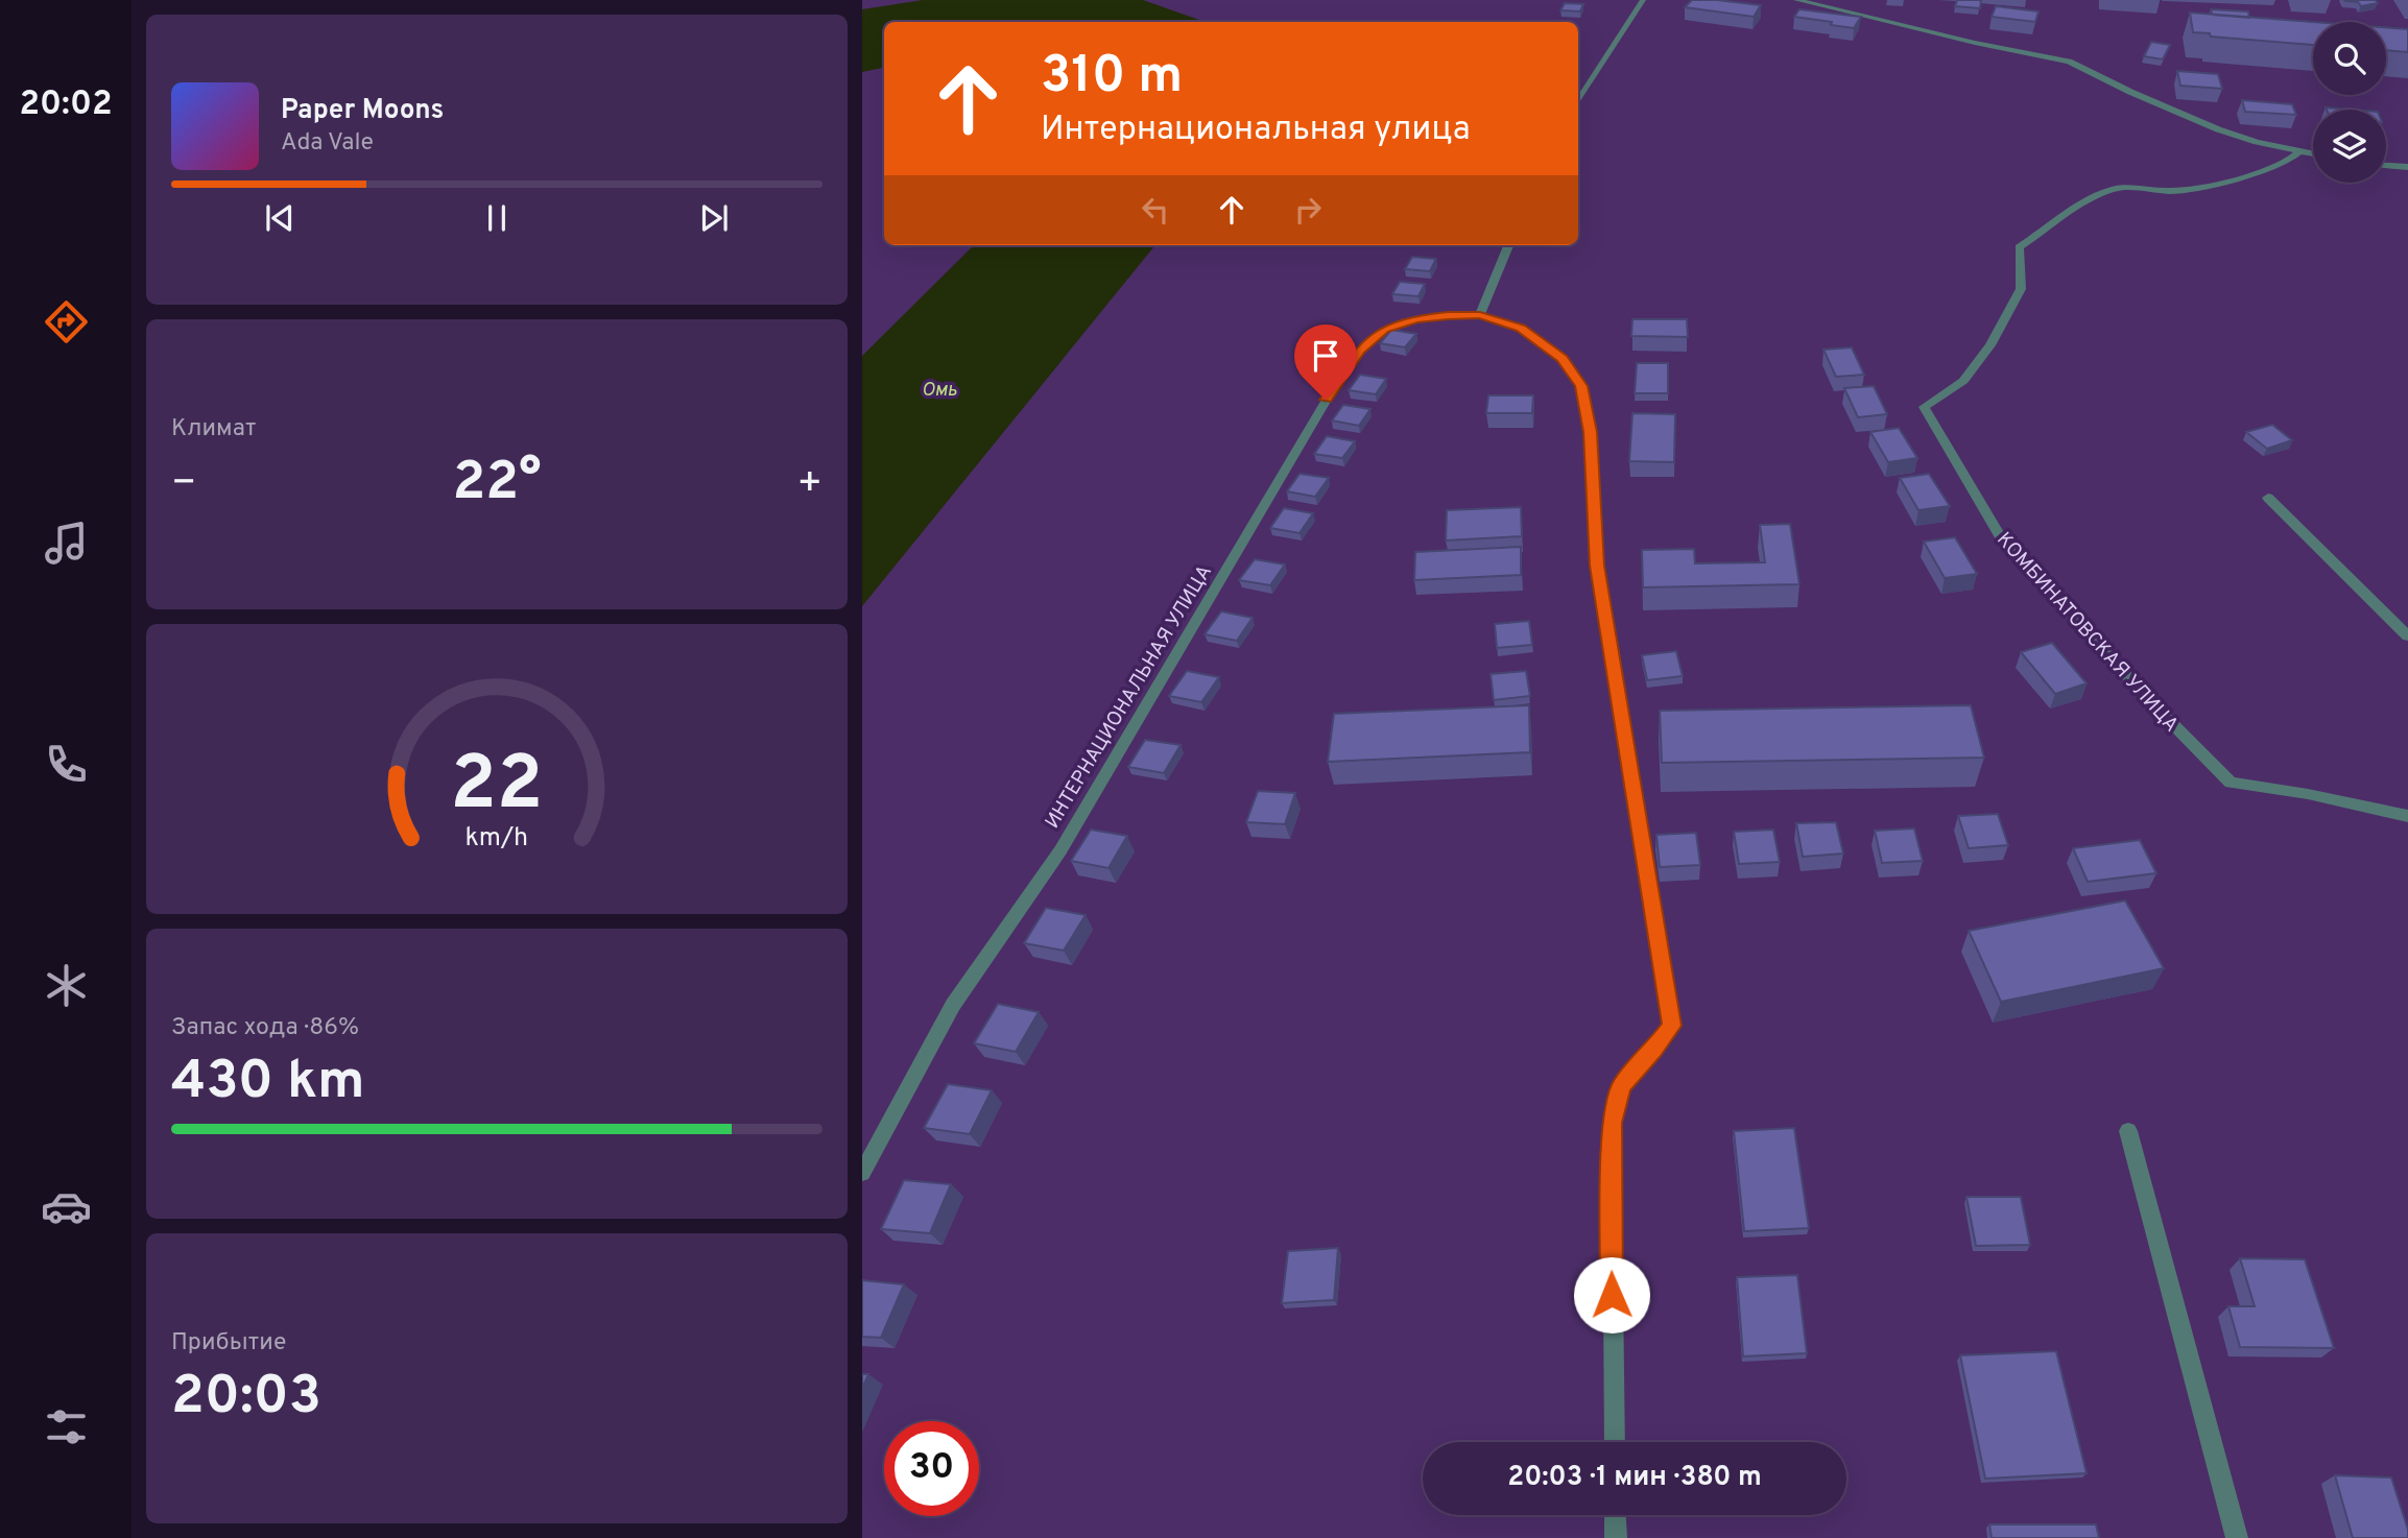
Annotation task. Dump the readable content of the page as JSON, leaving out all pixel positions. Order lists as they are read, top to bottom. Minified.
{"streets":{"street":["КОМБИНАТОВСКАЯ УЛИЦА","ИНТЕРНАЦИОНАЛЬНАЯ УЛИЦА"]},"water":["Омь"],"page":{"tabs":"20:02","turn":["310 m","Интернациональная улица"],"song":["Paper Moons","Ada Vale"],"tile":["Климат",["Запас хода · 86%","430 km"],["Прибытие","20:03"]],"heat":["−","22°","+"],"limit":"30","trip":"20:03 · 1 мин · 380 m","gauge":["22","km/h"]}}
